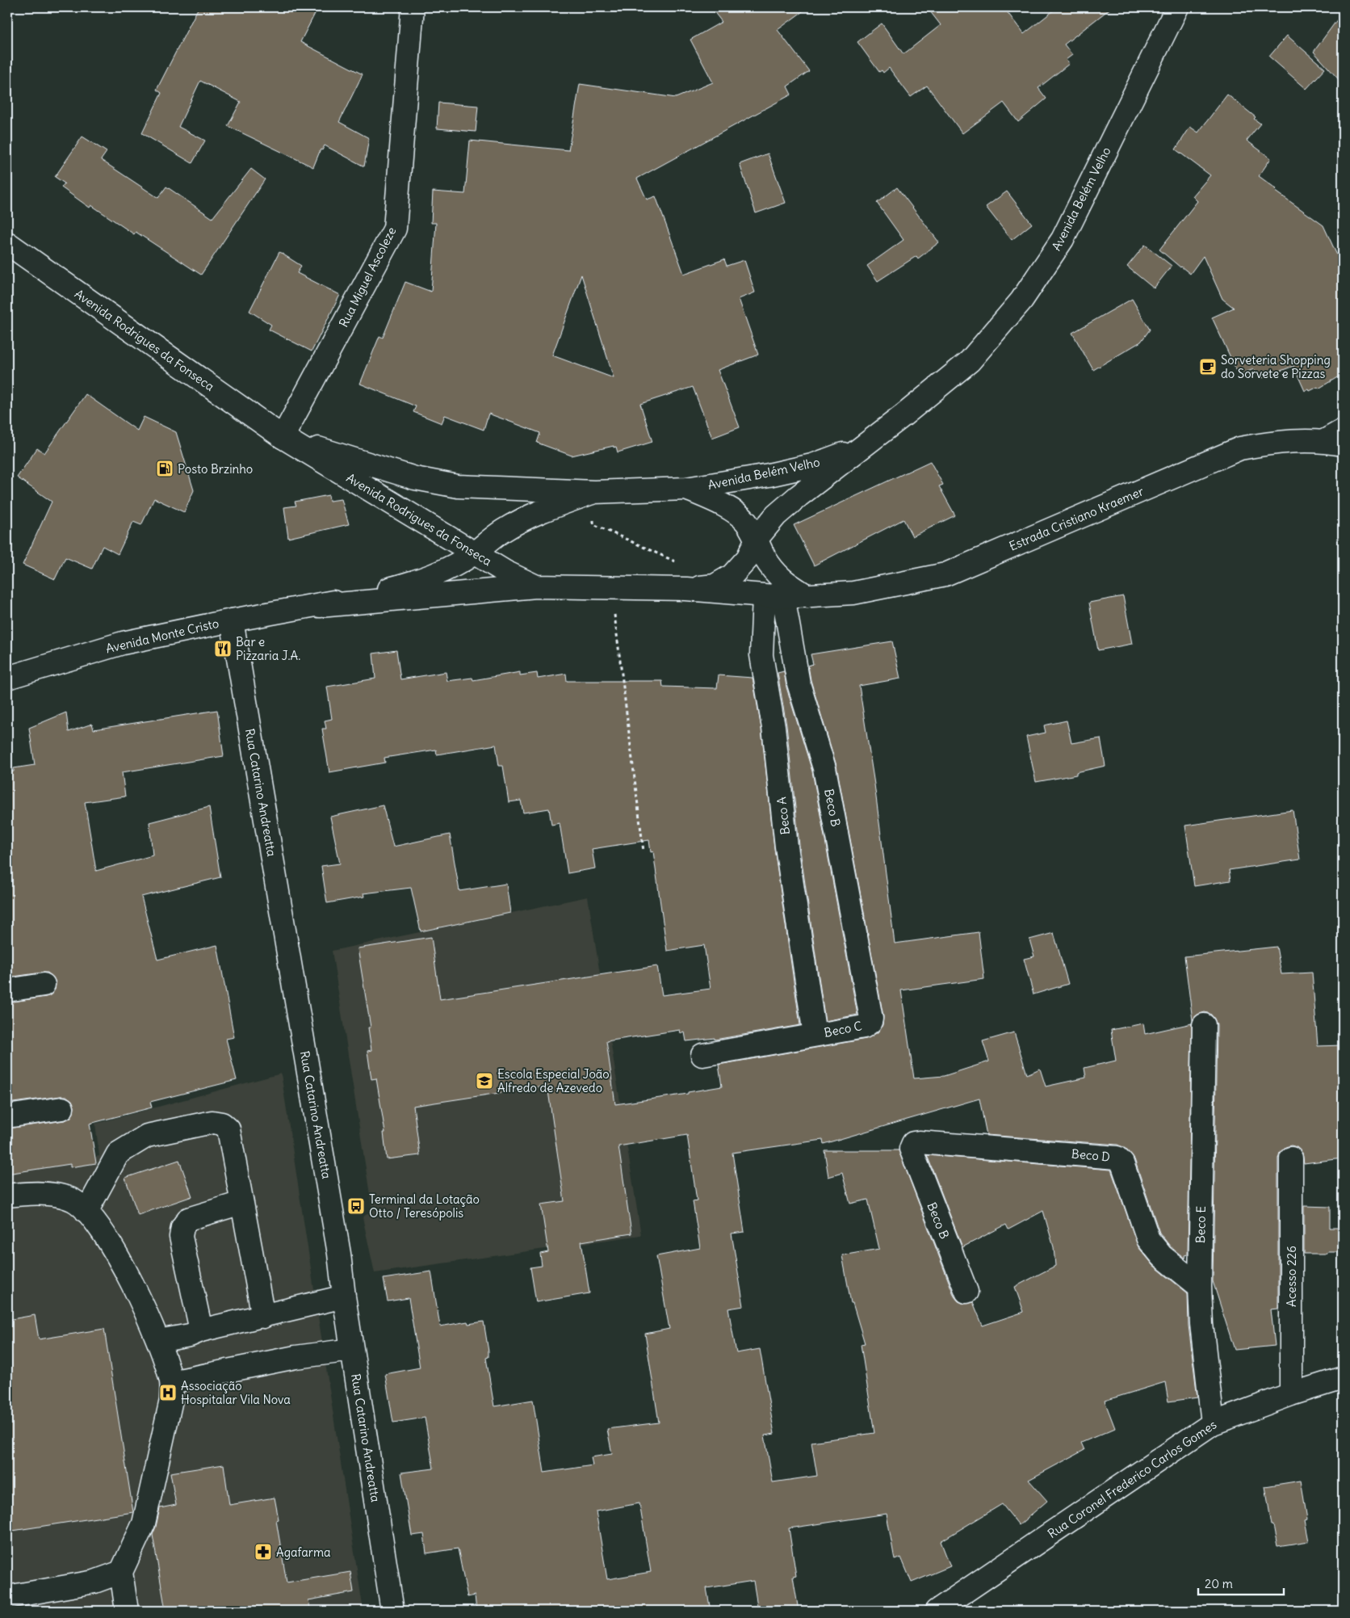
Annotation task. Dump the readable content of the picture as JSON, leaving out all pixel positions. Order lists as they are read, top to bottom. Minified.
{"streets":{"main road":["Avenida Belém Velho","Rua Miguel Ascoleze","Avenida Rodrigues da Fonseca","Estrada Cristiano Kraemer","Avenida Monte Cristo","Rua Catarino Andreatta","Beco B","Beco A","Beco C","Beco D","Beco E","Acesso 226","Rua Coronel Frederico Carlos Gomes"]},"crossings":[["Avenida Belém Velho","Avenida Rodrigues da Fonseca"],["Avenida Belém Velho","Estrada Cristiano Kraemer"],["Avenida Belém Velho","Avenida Monte Cristo"],["Rua Miguel Ascoleze","Avenida Rodrigues da Fonseca"],["Avenida Rodrigues da Fonseca","Avenida Monte Cristo"],["Estrada Cristiano Kraemer","Avenida Monte Cristo"],["Estrada Cristiano Kraemer","Beco B"],["Estrada Cristiano Kraemer","Beco A"],["Avenida Monte Cristo","Rua Catarino Andreatta"],["Beco B","Beco A"],["Beco B","Beco C"],["Beco B","Beco D"],["Beco A","Beco C"],["Beco D","Beco E"],["Beco E","Rua Coronel Frederico Carlos Gomes"],["Acesso 226","Rua Coronel Frederico Carlos Gomes"]],"places":{"cafe":["Sorveteria Shopping do Sorvete e Pizzas"],"fuel station":["Posto Brzinho"],"restaurant":["Bar e Pizzaria J.A."],"school or university":["Escola Especial João Alfredo de Azevedo"],"bus stop":["Terminal da Lotação Otto / Teresópolis"],"hospital":["Associação Hospitalar Vila Nova"],"pharmacy":["Agafarma"]},"scale_bar":"20 m"}
